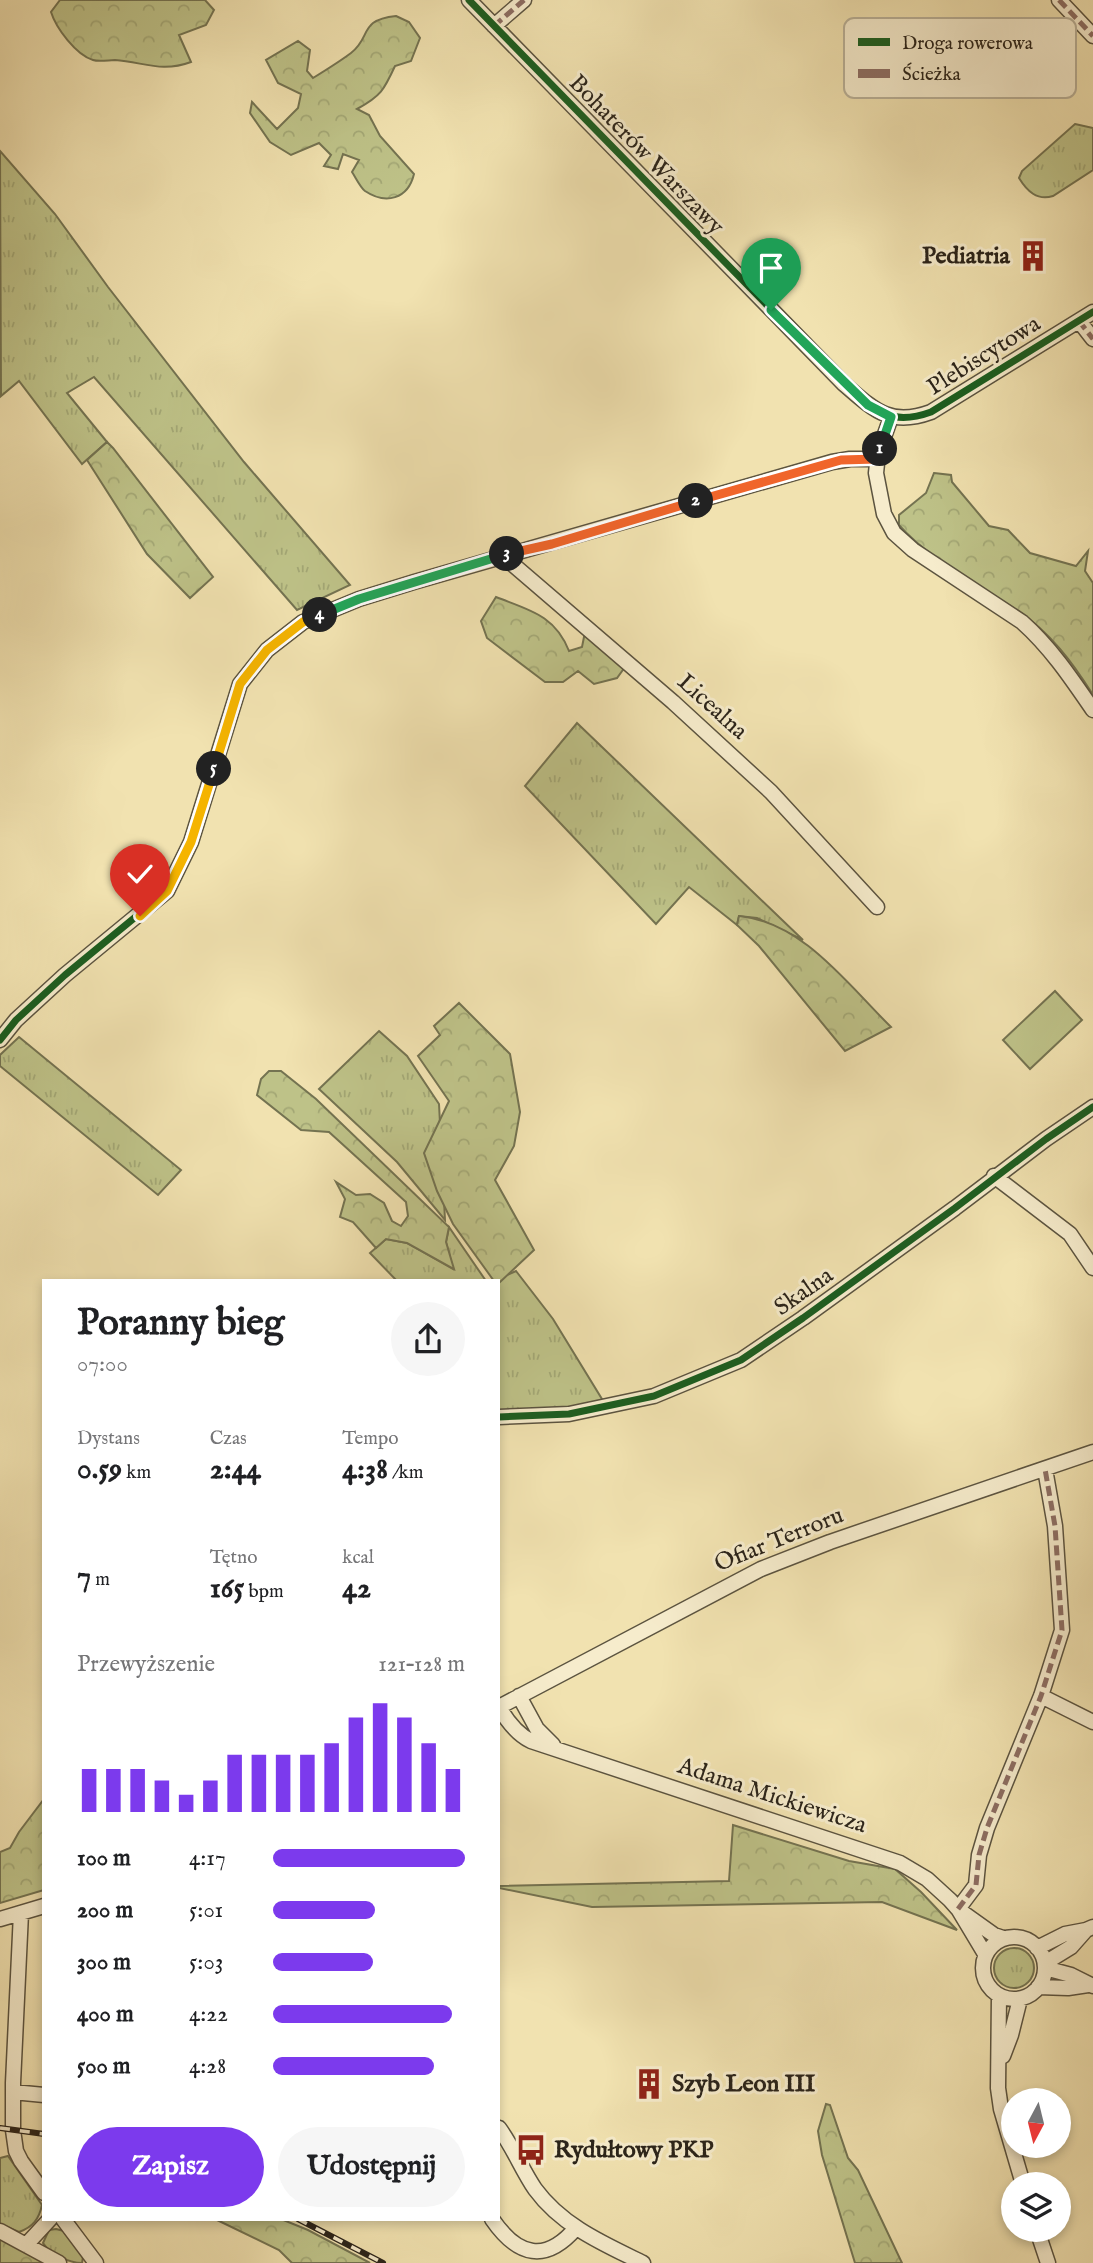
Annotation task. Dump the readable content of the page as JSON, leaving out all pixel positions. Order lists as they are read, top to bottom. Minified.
{"streets":{"street":["Bohaterów Warszawy","Plebiscytowa","Licealna","Skalna","Ofiar Terroru","Adama Mickiewicza"]},"crossings":[["Bohaterów Warszawy","Plebiscytowa"],["Ofiar Terroru","Adama Mickiewicza"]],"places":{"building":["Pediatria","Szyb Leon III"],"bus stop":["Rydułtowy PKP"]},"legend":["Droga rowerowa","Ścieżka"],"north":"bottom","page":{"pins":["1","2","3","4","5"],"heading":["Poranny bieg","07:00"],"stats":[["Dystans","0.59 km"],["Czas","2:44"],["Tempo","4:38 /km"],["7 m"],["Tętno","165 bpm"],["kcal","42"]],"chart":["Przewyższenie","121–128 m"],"list":[{"name":"100 m","note":"4:17"},{"name":"200 m","note":"5:01"},{"name":"300 m","note":"5:03"},{"name":"400 m","note":"4:22"},{"name":"500 m","note":"4:28"}],"buttons":["Zapisz","Udostępnij"]}}
